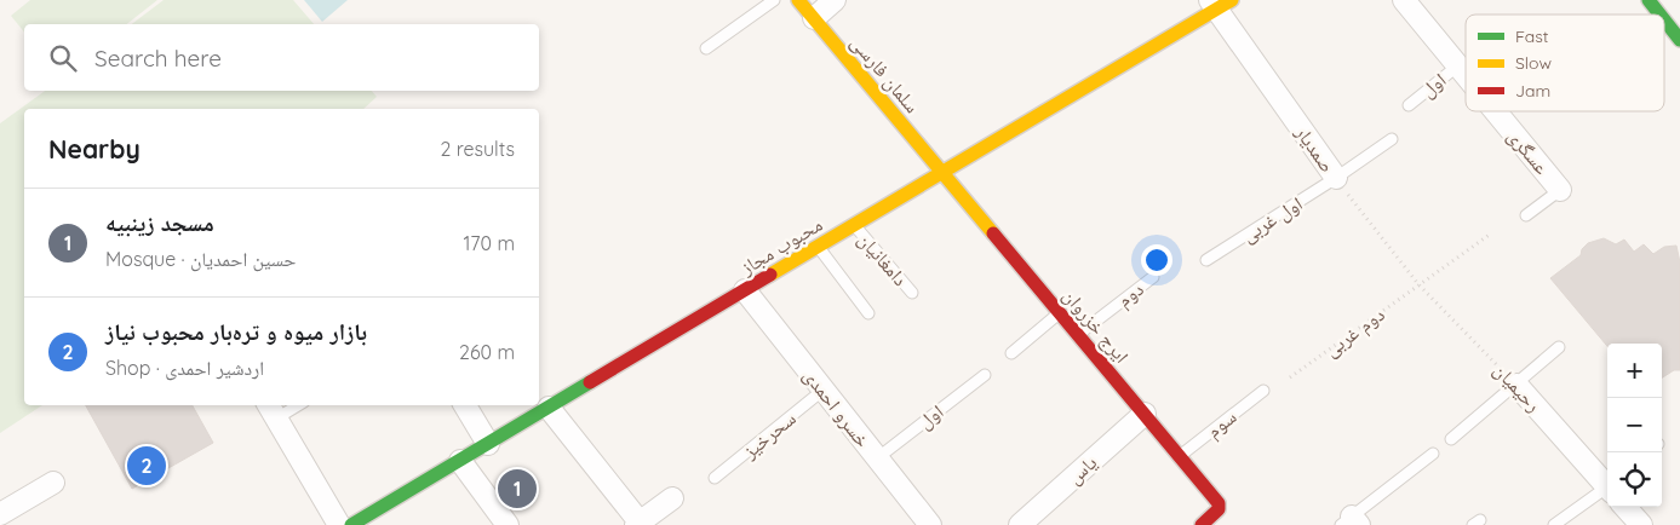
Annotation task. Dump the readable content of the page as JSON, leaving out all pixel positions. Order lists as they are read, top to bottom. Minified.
{"streets":{"main road":["سلمان فارسی","محبوب مجاز","ایرج خزروان"],"street":["صمدیار","عسگری","رحیمیان","خسرو احمدی","یاس"],"lane":["اول","اول غربی","دامغانیان","دوم","سوم","سحرخیز"],"path":["دوم غربی"]},"crossings":[["سلمان فارسی","محبوب مجاز"],["سلمان فارسی","ایرج خزروان"],["اول","عسگری"],["اول","خسرو احمدی"],["صمدیار","اول غربی"],["صمدیار","محبوب مجاز"],["صمدیار","دوم غربی"],["صمدیار","رحیمیان"],["محبوب مجاز","دامغانیان"],["محبوب مجاز","ایرج خزروان"],["محبوب مجاز","خسرو احمدی"],["دوم","ایرج خزروان"],["ایرج خزروان","سوم"],["ایرج خزروان","یاس"],["دوم غربی","رحیمیان"],["خسرو احمدی","سحرخیز"]],"legend":["Fast","Slow","Jam"],"page":{"search":"Search here","heading":["Nearby","2 results"],"list":[{"mark":"1","name":"مسجد زینبیه","note":"Mosque · حسین احمدیان","value":"170 m"},{"mark":"2","name":"بازار میوه و تره‌بار محبوب نیاز","note":"Shop · اردشیر احمدی","value":"260 m"}],"map_buttons":["+","−"],"pins":["2","1"]}}
